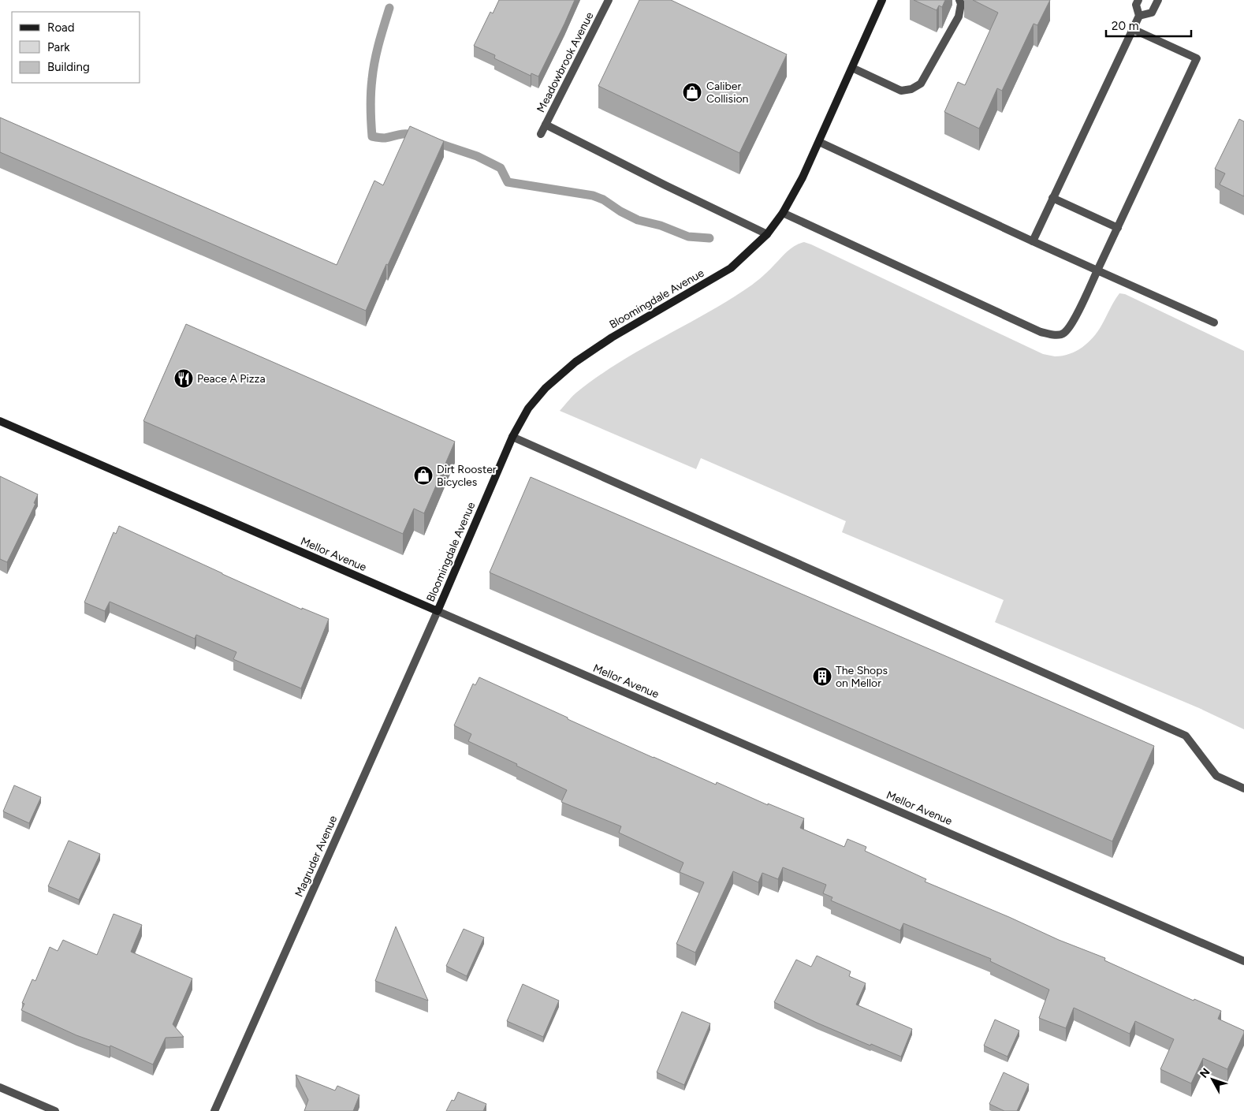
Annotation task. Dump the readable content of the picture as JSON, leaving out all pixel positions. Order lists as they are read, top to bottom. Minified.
{"streets":{"street":["Meadowbrook Avenue","Bloomingdale Avenue","Mellor Avenue","Magruder Avenue"]},"crossings":[["Bloomingdale Avenue","Mellor Avenue"],["Bloomingdale Avenue","Magruder Avenue"],["Mellor Avenue","Magruder Avenue"]],"places":{"shop":["Caliber Collision","Dirt Rooster Bicycles"],"restaurant":["Peace A Pizza"],"building":["The Shops on Mellor"]},"legend":["Road","Park","Building"],"scale_bar":"20 m","north":"top left"}
